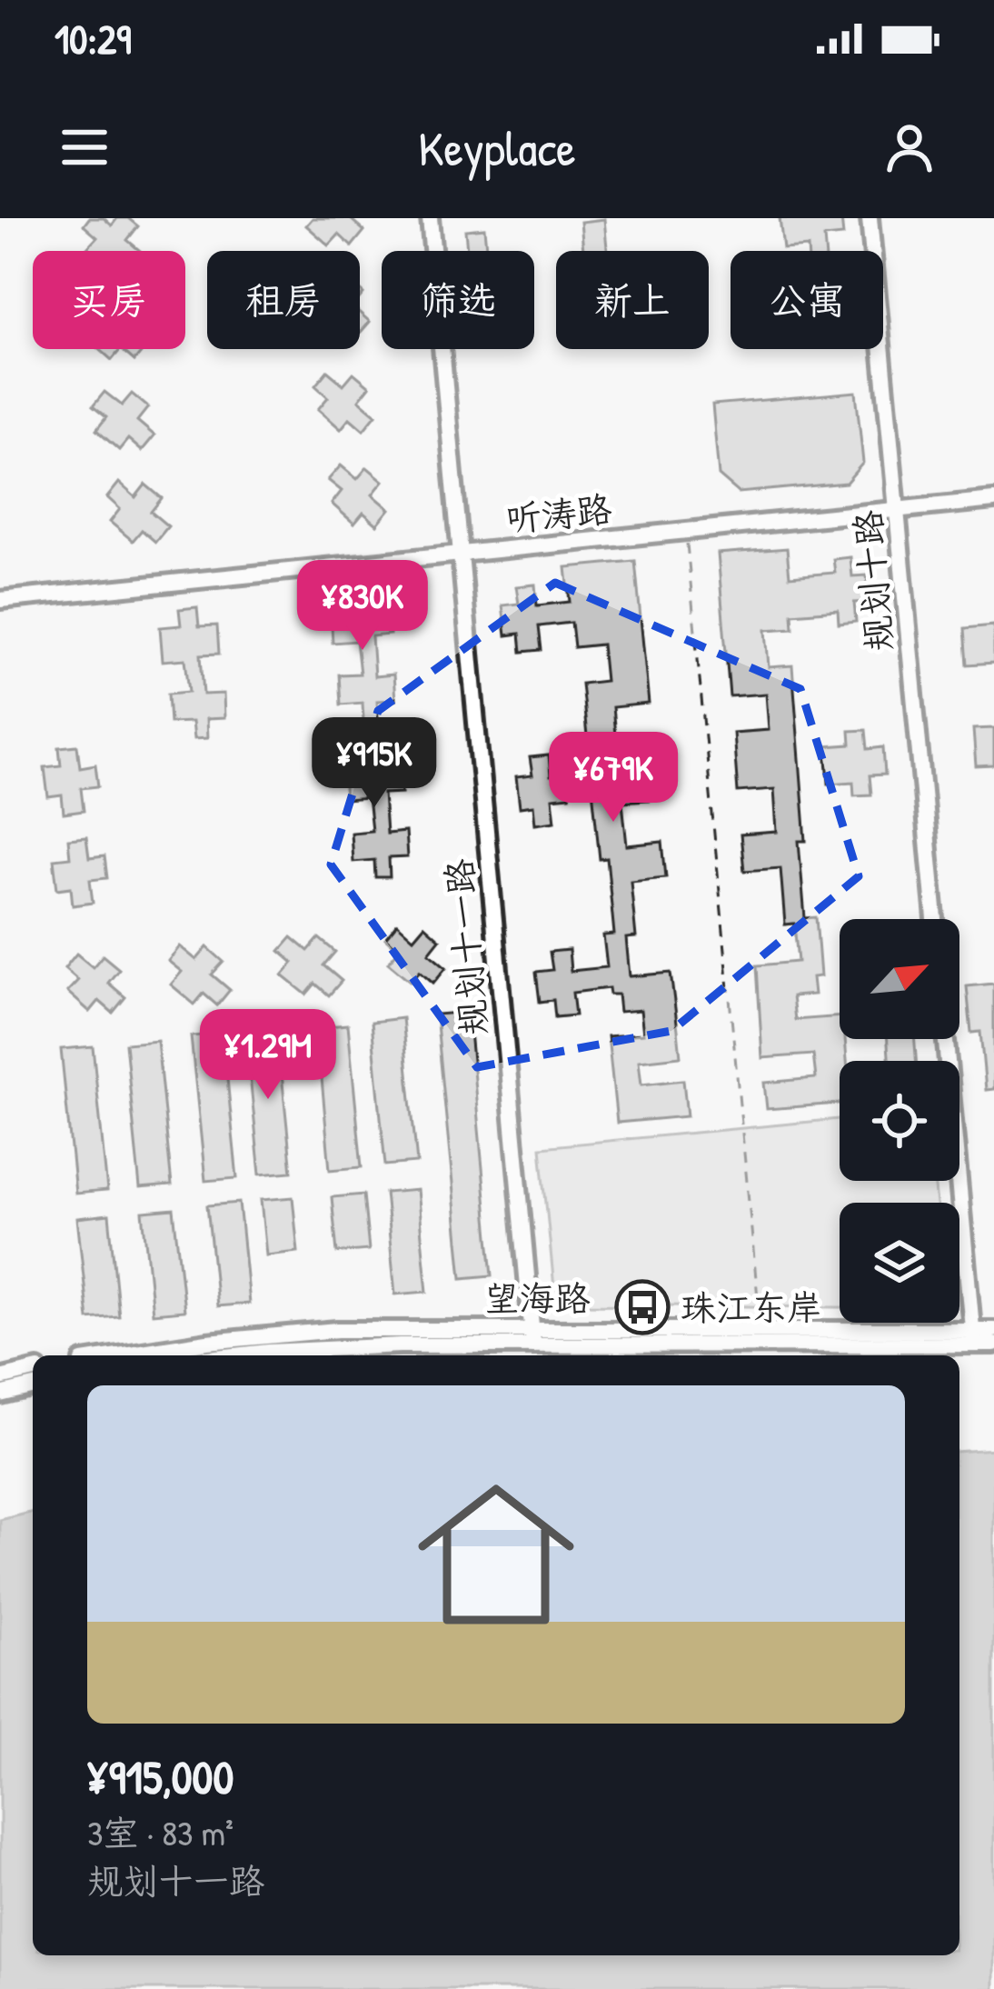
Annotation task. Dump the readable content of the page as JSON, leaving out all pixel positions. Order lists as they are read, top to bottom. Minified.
{"streets":{"street":["听涛路","规划十路","规划十一路","望海路"]},"crossings":[["听涛路","规划十路"],["听涛路","规划十一路"],["规划十一路","望海路"]],"places":{"bus stop":["珠江东岸"]},"north":"top right","page":{"status":"10:29","header":"Keyplace","chip":["买房","租房","筛选","新上","公寓"],"price":["¥830K","¥915K","¥679K","¥1.29M"],"list":[{"name":"¥915,000","note":"3室 · 83 m² · 规划十一路"}]}}
